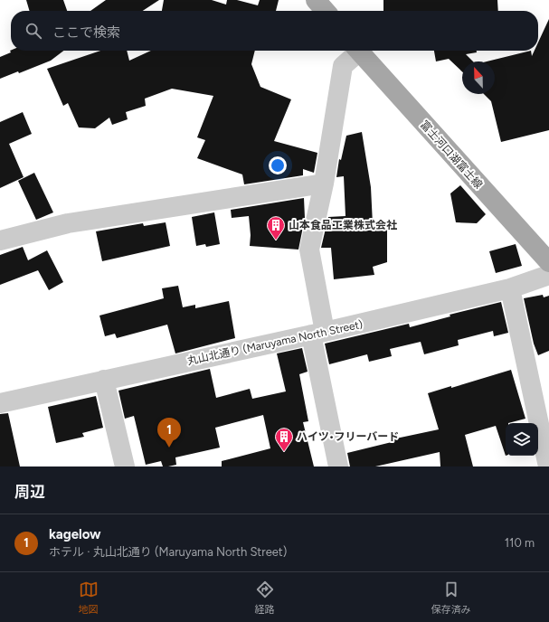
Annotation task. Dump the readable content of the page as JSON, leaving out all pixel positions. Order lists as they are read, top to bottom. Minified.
{"streets":{"main road":["富士河口湖富士線"],"street":["丸山北通り (Maruyama North Street)"]},"places":{"building":["山本食品工業株式会社","ハイツ•フリーバード"]},"north":"top","page":{"search":"ここで検索","pins":"1","heading":"周辺","list":[{"mark":"1","name":"kagelow","note":"ホテル · 丸山北通り (Maruyama North Street)","value":"110 m"}],"nav":["地図","経路","保存済み"]}}
